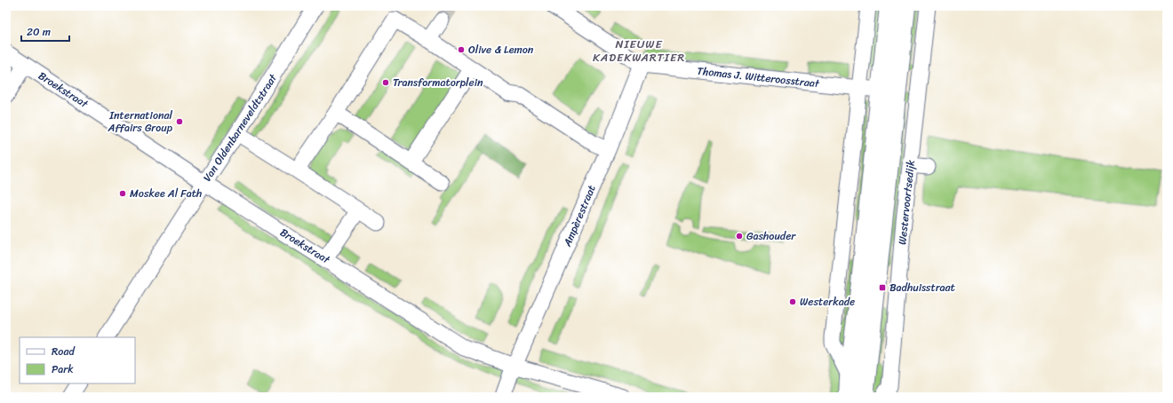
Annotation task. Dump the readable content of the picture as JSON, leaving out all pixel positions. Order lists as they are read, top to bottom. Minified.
{"streets":{"main road":["Westervoortsedijk"],"street":["Thomas J. Witteroosstraat","Broekstraat","Van Oldenbarneveldtstraat","Ampèrestraat"]},"crossings":[["Thomas J. Witteroosstraat","Westervoortsedijk"],["Thomas J. Witteroosstraat","Ampèrestraat"],["Broekstraat","Van Oldenbarneveldtstraat"],["Broekstraat","Ampèrestraat"]],"districts":["NIEUWE KADEKWARTIER"],"places":{"other":["Olive & Lemon","Transformatorplein","International Affairs Group","Moskee Al Fath","Gashouder","Westerkade"],"transit":["Badhuisstraat"]},"legend":["Road","Park"],"scale_bar":"20 m"}
